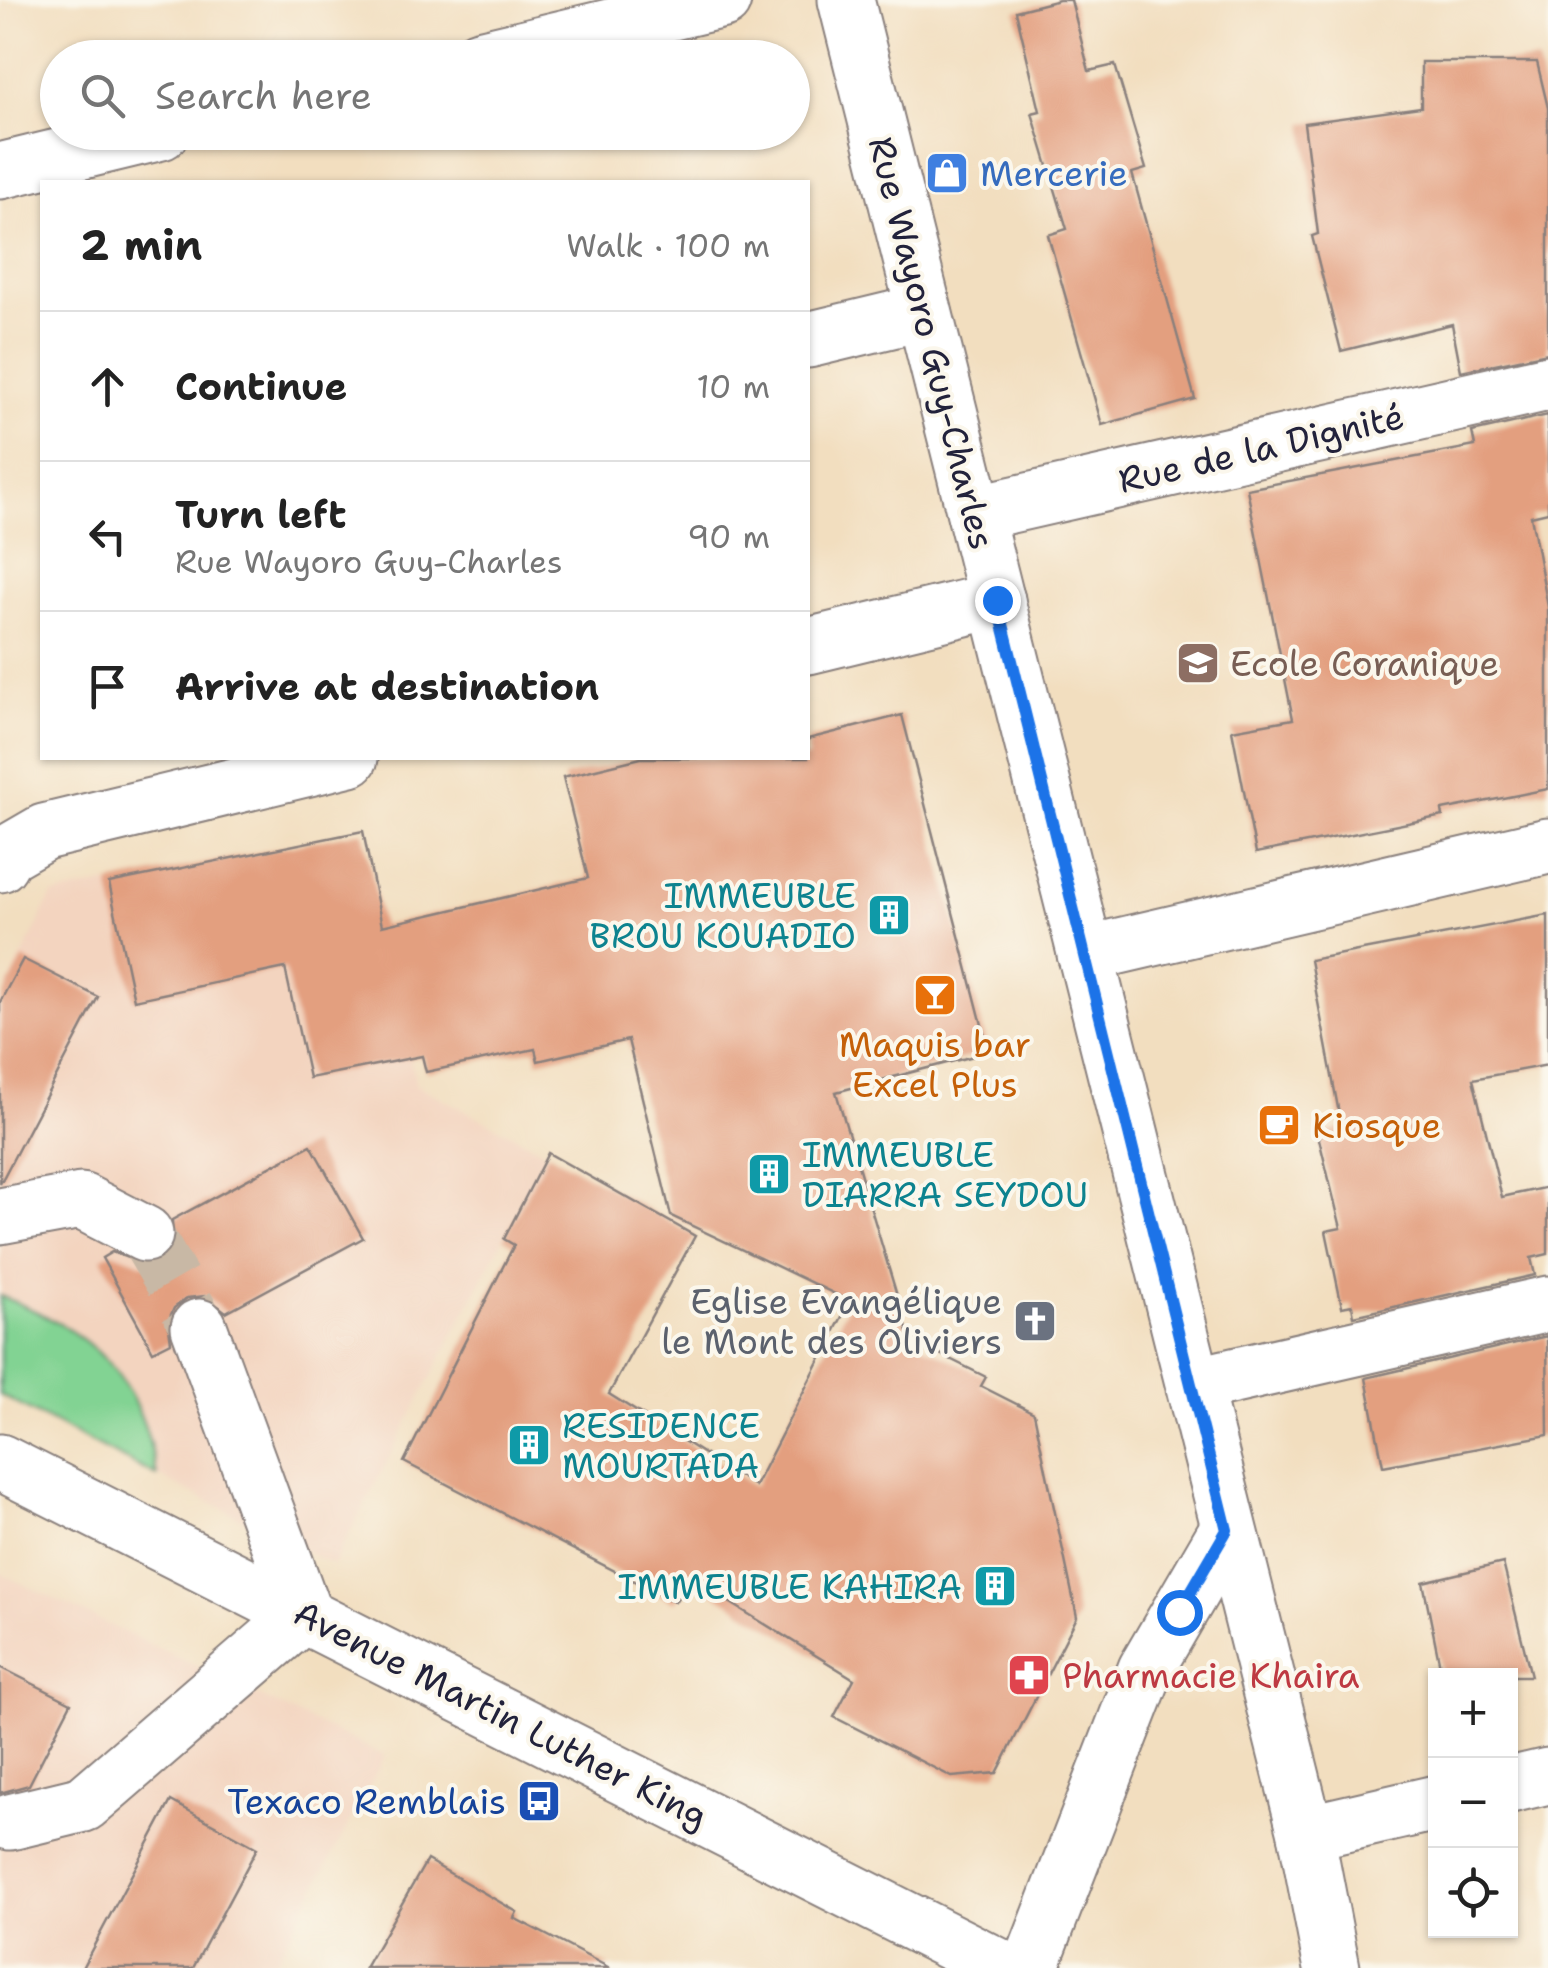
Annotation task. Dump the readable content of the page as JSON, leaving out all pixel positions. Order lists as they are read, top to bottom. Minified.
{"streets":{"street":["Rue Wayoro Guy-Charles","Rue de la Dignité","Avenue Martin Luther King"]},"crossings":[["Rue Wayoro Guy-Charles","Rue de la Dignité"]],"places":{"shop":["Mercerie"],"school or university":["Ecole Coranique"],"building":["IMMEUBLE BROU KOUADIO","IMMEUBLE DIARRA SEYDOU","RESIDENCE MOURTADA","IMMEUBLE KAHIRA"],"bar":["Maquis bar Excel Plus"],"cafe":["Kiosque"],"church":["Eglise Evangélique le Mont des Oliviers"],"pharmacy":["Pharmacie Khaira"],"bus stop":["Texaco Remblais"]},"page":{"search":"Search here","heading":["2 min","Walk · 100 m"],"list":[["Continue","10 m"],["Turn left","Rue Wayoro Guy-Charles","90 m"],"Arrive at destination"],"map_buttons":["+","−"]}}
